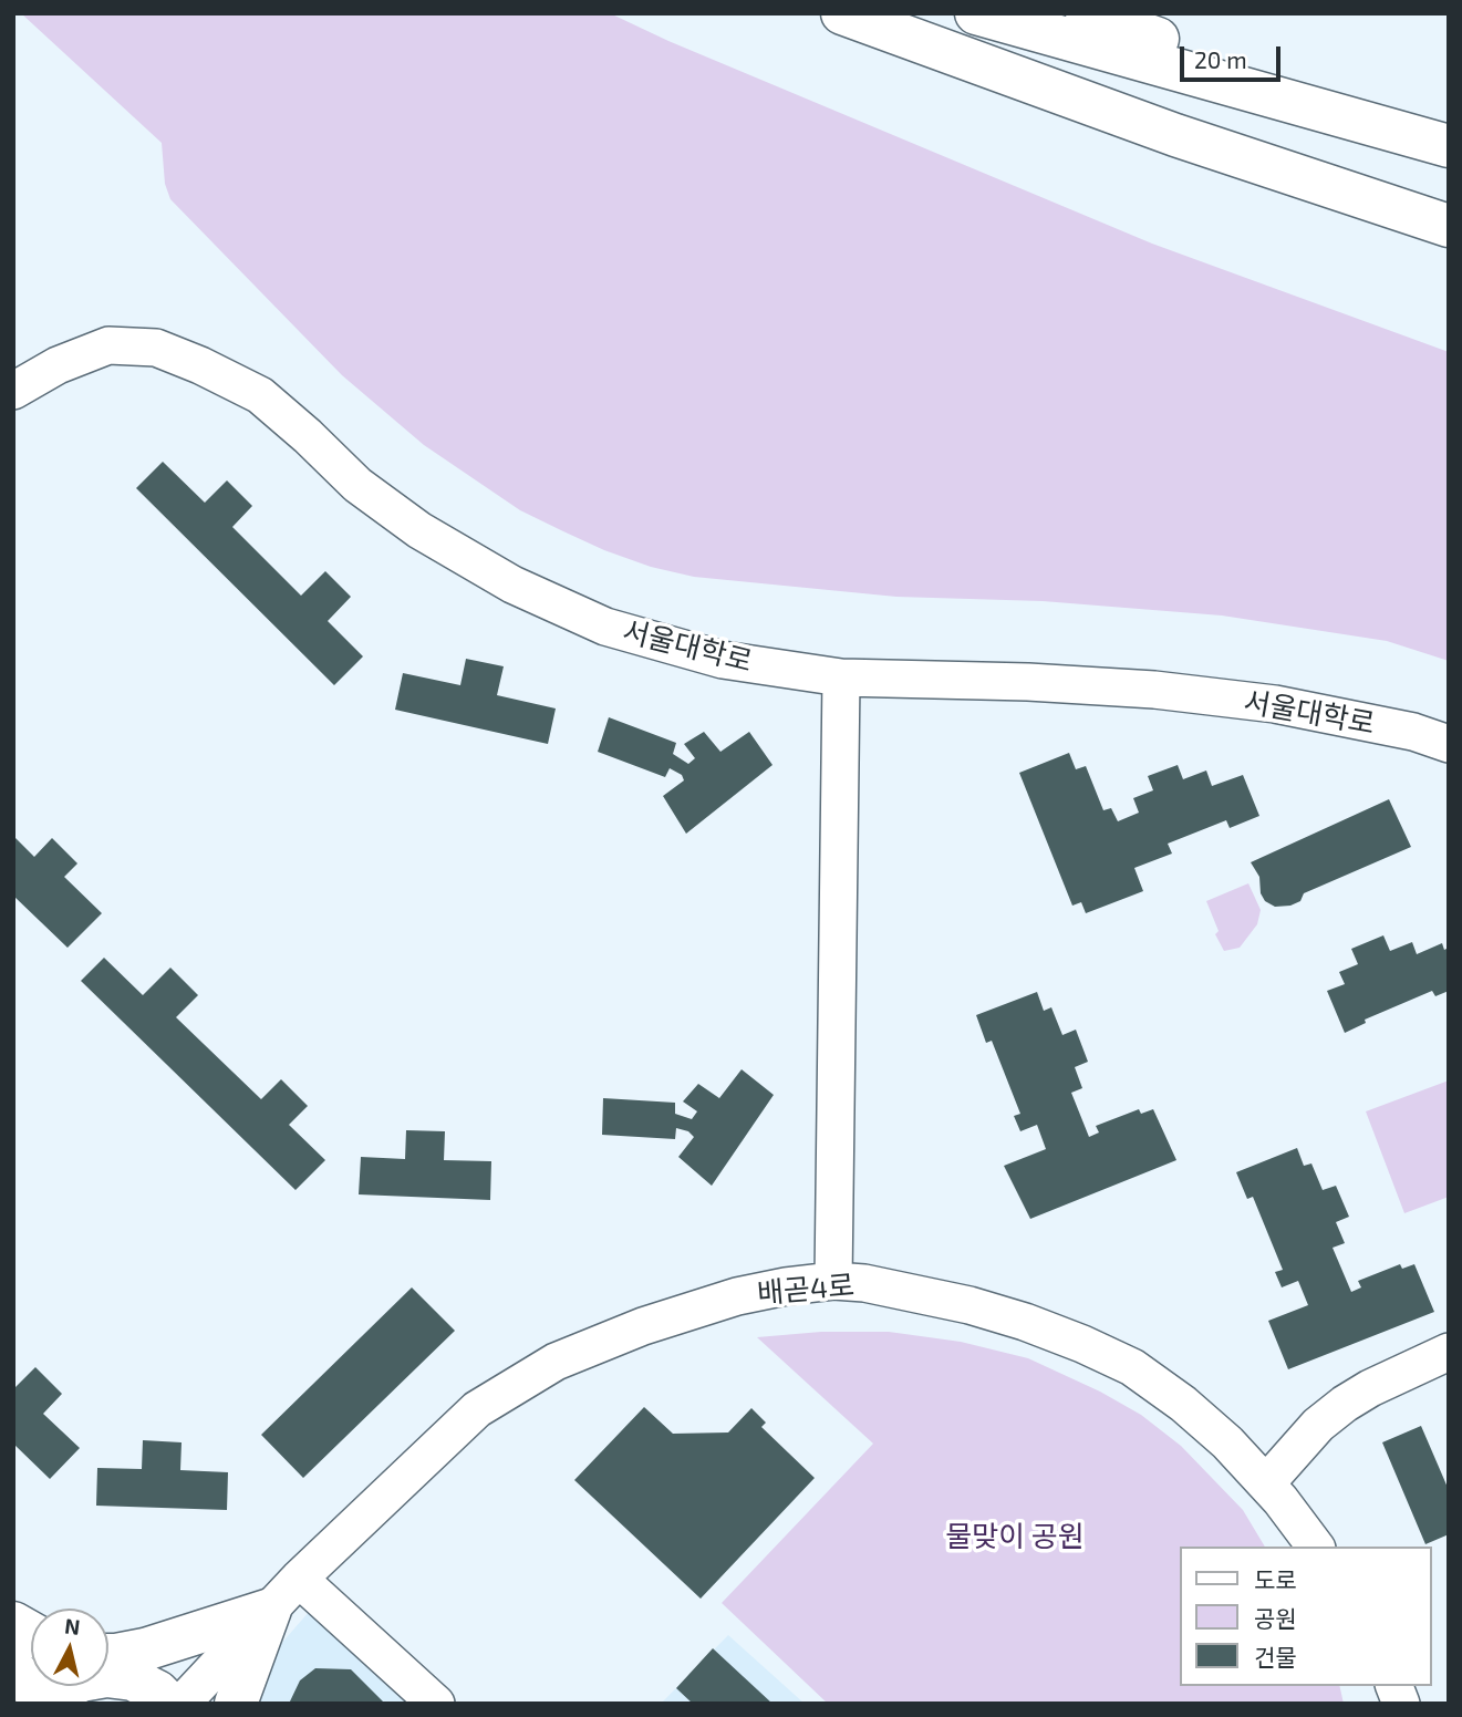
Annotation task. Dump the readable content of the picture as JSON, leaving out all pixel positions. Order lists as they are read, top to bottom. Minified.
{"streets":{"street":["서울대학로","배곧4로"]},"parks":["물맞이 공원"],"legend":["도로","공원","건물"],"scale_bar":"20 m","north":"top"}
